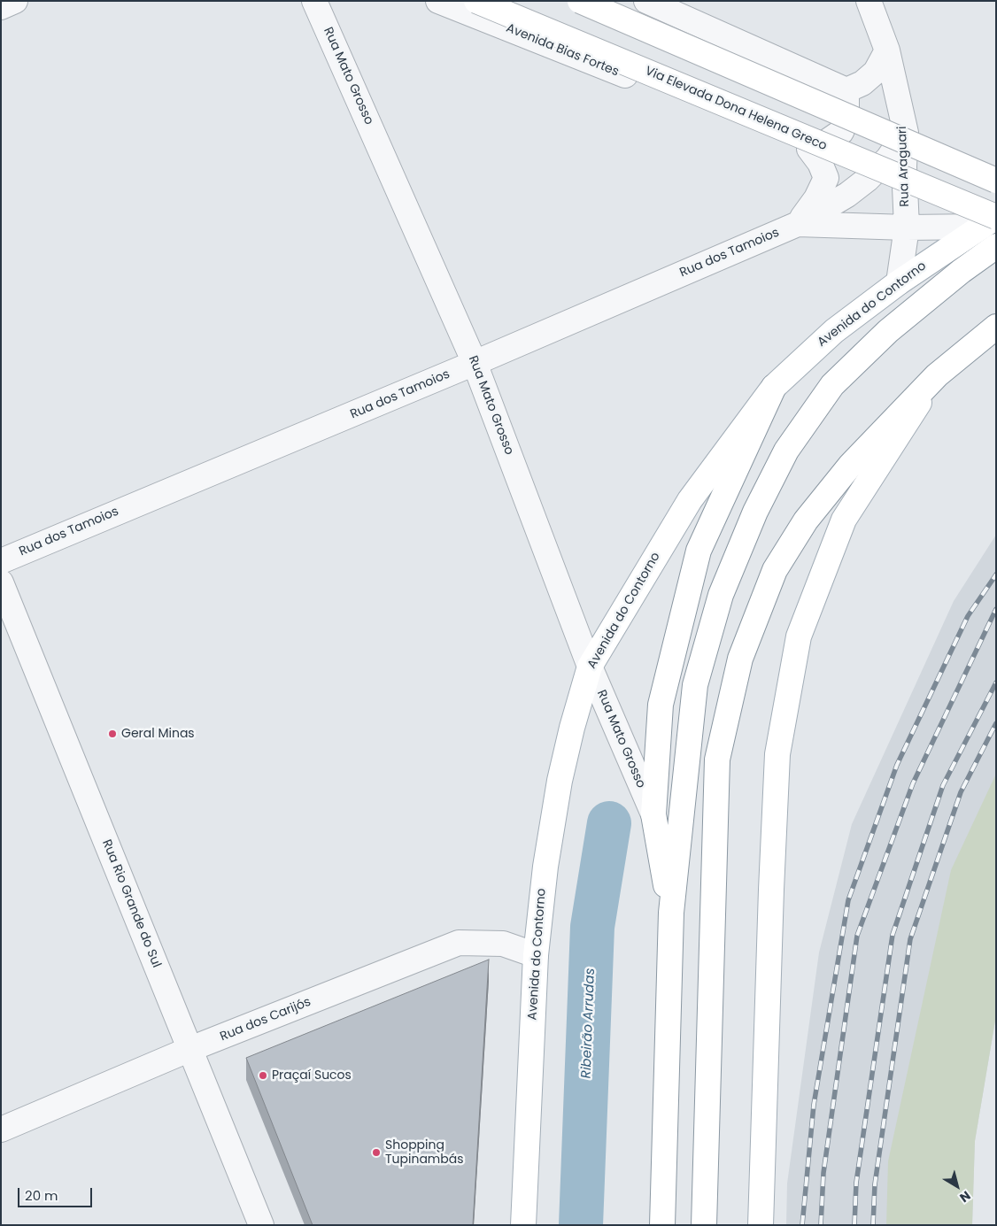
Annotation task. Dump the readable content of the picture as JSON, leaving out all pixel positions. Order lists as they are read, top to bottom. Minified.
{"streets":{"main road":["Via Elevada Dona Helena Greco","Avenida do Contorno"],"street":["Avenida Bias Fortes","Rua Mato Grosso","Rua Araguari","Rua dos Tamoios","Rua Rio Grande do Sul","Rua dos Carijós"]},"crossings":[["Rua Mato Grosso","Rua dos Tamoios"],["Rua Mato Grosso","Avenida do Contorno"],["Via Elevada Dona Helena Greco","Rua dos Tamoios"],["Via Elevada Dona Helena Greco","Avenida do Contorno"],["Rua Araguari","Rua dos Tamoios"],["Rua Araguari","Avenida do Contorno"],["Rua dos Tamoios","Avenida do Contorno"],["Avenida do Contorno","Rua dos Carijós"],["Rua Rio Grande do Sul","Rua dos Carijós"]],"water":["Ribeirão Arrudas"],"places":["Geral Minas","Praçaí Sucos","Shopping Tupinambás"],"scale_bar":"20 m","north":"bottom right"}
